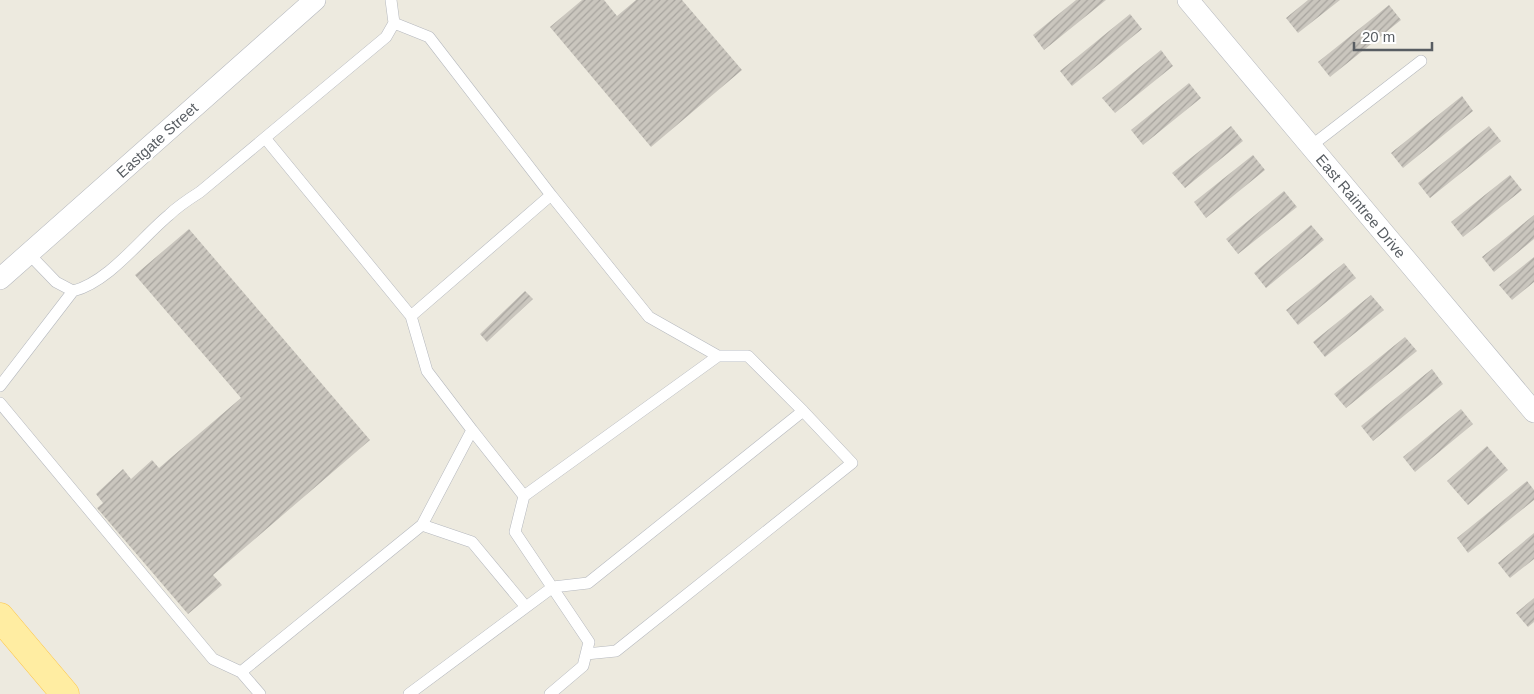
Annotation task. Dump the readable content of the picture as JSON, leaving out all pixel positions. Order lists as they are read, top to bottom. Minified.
{"streets":{"street":["Eastgate Street","East Raintree Drive"]},"scale_bar":"20 m"}
